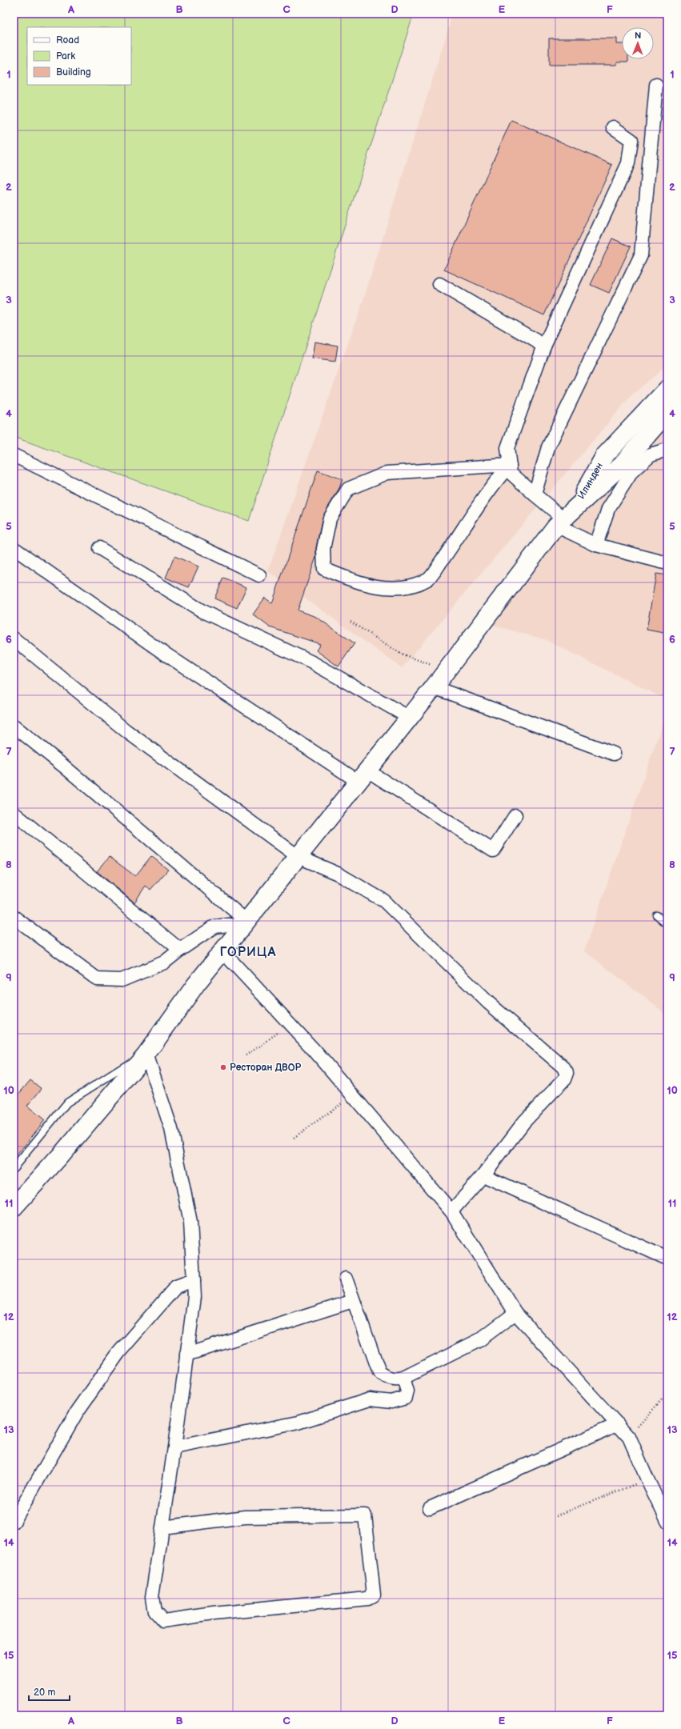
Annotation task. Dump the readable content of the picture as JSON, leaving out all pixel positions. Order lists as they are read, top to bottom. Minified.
{"streets":{"main road":["Илинден"]},"districts":["ГОРИЦА"],"places":["Ресторан ДВОР"],"legend":["Road","Park","Building"],"scale_bar":"20 m","north":"top","grid":{"columns":["A","B","C","D","E","F"],"rows":["1","2","3","4","5","6","7","8","9","10","11","12","13","14","15"]}}
